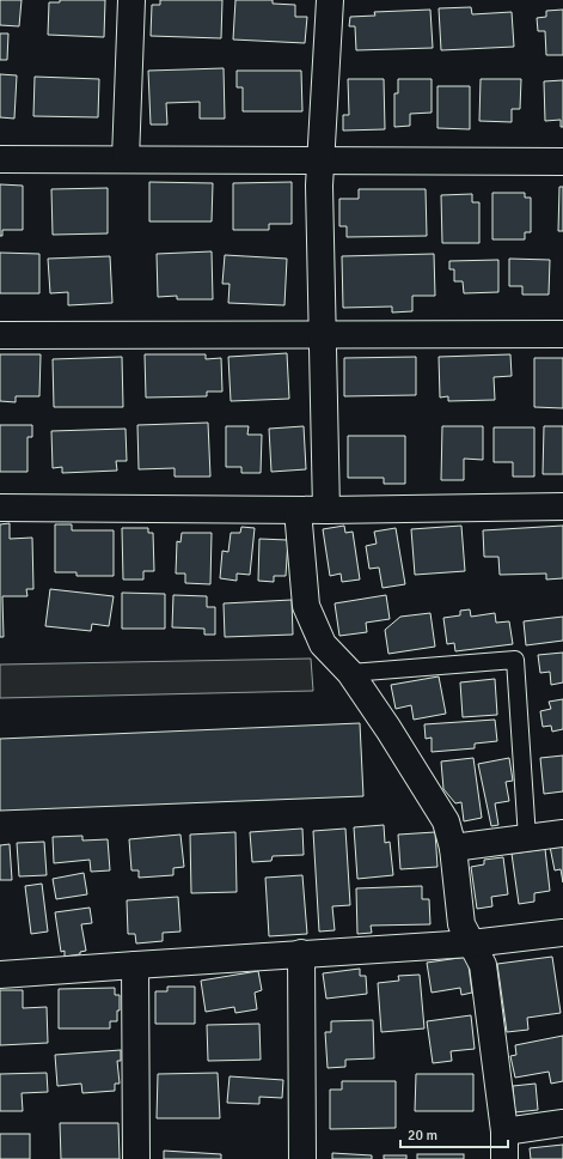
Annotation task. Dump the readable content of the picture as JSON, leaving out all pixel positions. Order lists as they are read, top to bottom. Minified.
{"scale_bar":"20 m"}
